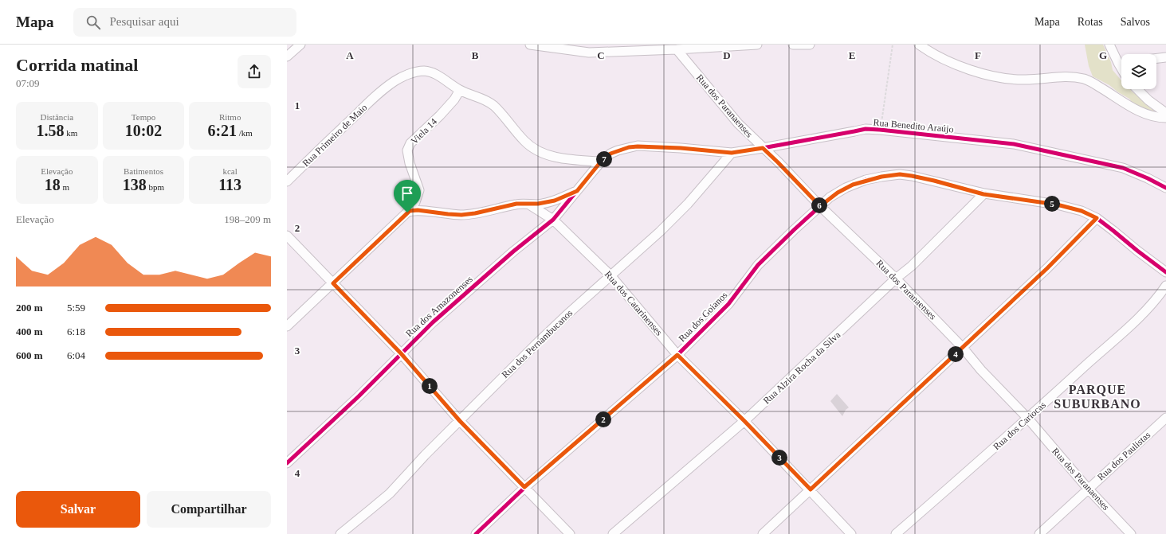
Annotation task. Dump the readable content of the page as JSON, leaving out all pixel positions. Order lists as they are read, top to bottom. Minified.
{"streets":{"street":["Rua dos Paranaenses","Rua Benedito Araújo","Viela 14","Rua Primeiro de Maio","Rua dos Catarinenses","Rua dos Amazonenses","Rua dos Goianos","Rua dos Pernambucanos","Rua Alzira Rocha da Silva","Rua dos Cariocas","Rua dos Paulistas"]},"crossings":[["Rua dos Paranaenses","Rua Benedito Araújo"],["Rua dos Paranaenses","Rua dos Goianos"],["Rua dos Paranaenses","Rua Alzira Rocha da Silva"],["Rua dos Paranaenses","Rua dos Cariocas"],["Rua dos Paranaenses","Rua dos Paulistas"],["Rua Benedito Araújo","Rua dos Amazonenses"],["Rua Benedito Araújo","Rua dos Pernambucanos"],["Viela 14","Rua Primeiro de Maio"],["Rua dos Catarinenses","Rua dos Amazonenses"],["Rua dos Catarinenses","Rua dos Goianos"],["Rua dos Catarinenses","Rua dos Pernambucanos"],["Rua dos Catarinenses","Rua Alzira Rocha da Silva"],["Rua dos Goianos","Rua Alzira Rocha da Silva"]],"districts":["PARQUE SUBURBANO"],"page":{"header":"Mapa","search":"Pesquisar aqui","nav":["Mapa","Rotas","Salvos"],"heading":["Corrida matinal","07:09"],"stats":[["Distância","1.58 km"],["Tempo","10:02"],["Ritmo","6:21 /km"],["Elevação","18 m"],["Batimentos","138 bpm"],["kcal","113"]],"pins":["7","5","6","4","1","2","3"],"chart":["Elevação","198–209 m"],"list":[{"name":"200 m","note":"5:59"},{"name":"400 m","note":"6:18"},{"name":"600 m","note":"6:04"}],"buttons":["Salvar","Compartilhar"]},"grid":{"columns":["A","B","C","D","E","F","G"],"rows":["1","2","3","4"]}}
